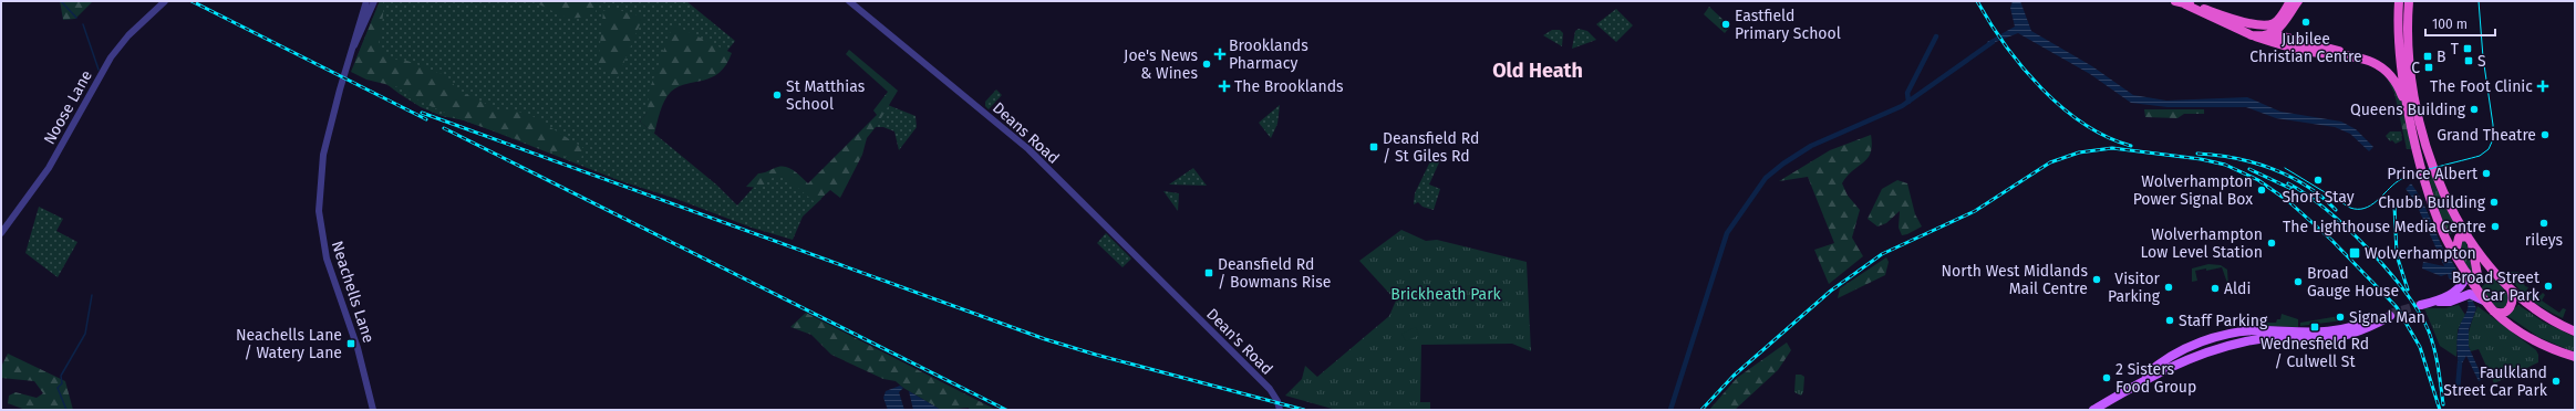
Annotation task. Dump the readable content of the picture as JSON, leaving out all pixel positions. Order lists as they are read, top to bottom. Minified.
{"streets":{"street":["Noose Lane","Deans Road","Neachells Lane","Dean's Road"]},"crossings":[["Deans Road","Dean's Road"]],"districts":["Old Heath"],"parks":["Brickheath Park"],"places":{"other":["Jubilee Christian Centre","Eastfield Primary School","Joe's News & Wines","St Matthias School","Queens Building","Grand Theatre","Prince Albert","Short Stay","Wolverhampton Power Signal Box","Chubb Building","rileys","The Lighthouse Media Centre","Wolverhampton Low Level Station","North West Midlands Mail Centre","Broad Gauge House","Broad Street Car Park","Visitor Parking","Aldi","Signal Man","Staff Parking","2 Sisters Food Group","Faulkland Street Car Park"],"transit":["T","B","S","C","Deansfield Rd / St Giles Rd","Wolverhampton","Deansfield Rd / Bowmans Rise","Wednesfield Rd / Culwell St","Neachells Lane / Watery Lane"],"health":["Brooklands Pharmacy","The Brooklands","The Foot Clinic"]},"scale_bar":"100 m"}
